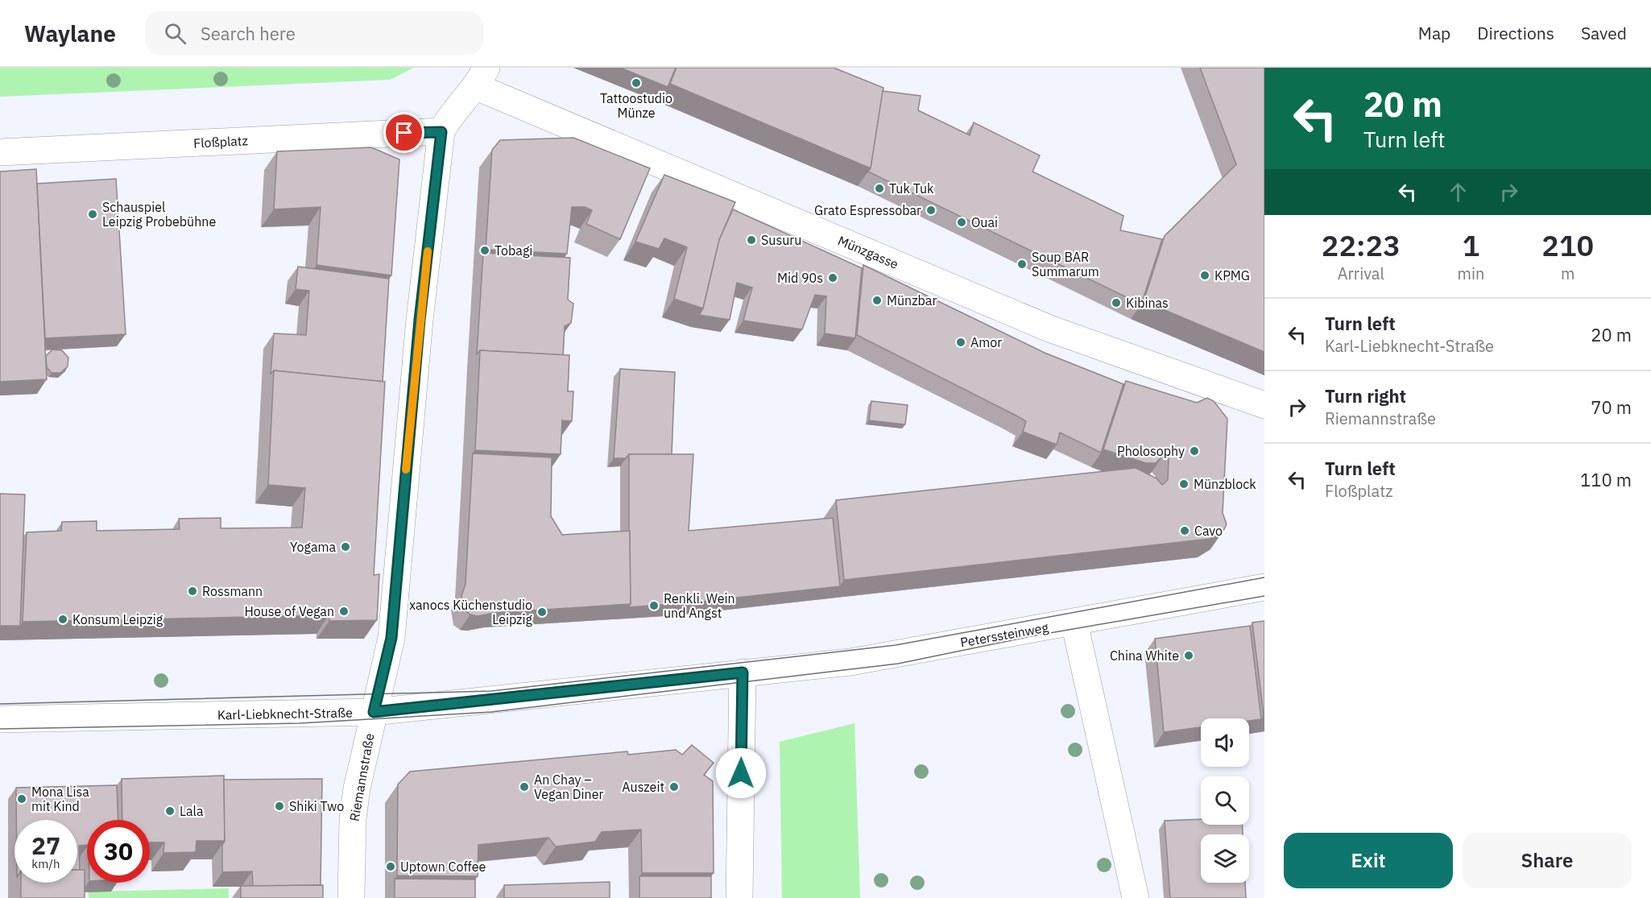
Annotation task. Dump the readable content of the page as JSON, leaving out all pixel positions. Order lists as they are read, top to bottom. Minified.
{"streets":{"street":["Floßplatz","Münzgasse","Peterssteinweg","Karl-Liebknecht-Straße","Riemannstraße"]},"crossings":[["Floßplatz","Riemannstraße"],["Münzgasse","Riemannstraße"],["Peterssteinweg","Karl-Liebknecht-Straße"],["Karl-Liebknecht-Straße","Riemannstraße"]],"places":["Tattoostudio Münze","Tuk Tuk","Grato Espressobar","Schauspiel Leipzig Probebühne","Ouai","Susuru","Tobagi","Soup BAR Summarum","KPMG","Mid 90s","Münzbar","Kibinas","Amor","Pholosophy","Münzblock","Cavo","Yogama","Rossmann","Renkli. Wein und Angst","House of Vegan","xanocs Küchenstudio Leipzig","Konsum Leipzig","China White","An Chay – Vegan Diner","Auszeit","Mona Lisa mit Kind","Shiki Two","Lala","Uptown Coffee"],"page":{"header":"Waylane","search":"Search here","nav":["Map","Directions","Saved"],"turn":["20 m","Turn left"],"eta":["22:23","Arrival","1","min","210","m"],"list":[{"name":"Turn left","note":"Karl-Liebknecht-Straße","value":"20 m"},{"name":"Turn right","note":"Riemannstraße","value":"70 m"},{"name":"Turn left","note":"Floßplatz","value":"110 m"}],"speed":"27 km/h","limit":"30","buttons":["Exit","Share"]}}
